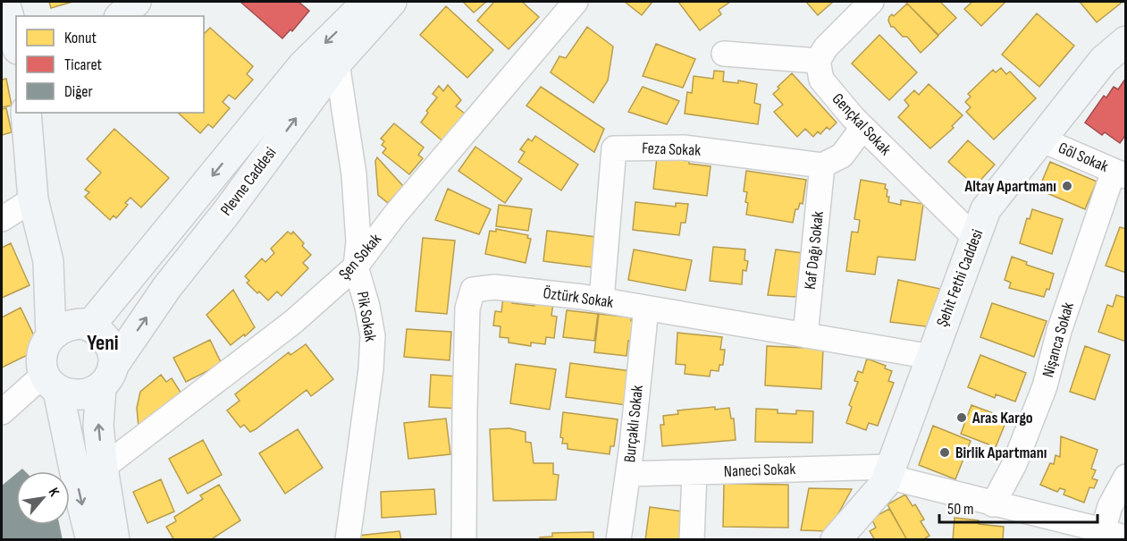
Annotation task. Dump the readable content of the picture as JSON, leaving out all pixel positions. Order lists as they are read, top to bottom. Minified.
{"streets":{"main road":["Plevne Caddesi","Şehit Fethi Caddesi"],"street":["Gençkal Sokak","Feza Sokak","Göl Sokak","Kaf Dağı Sokak","Şen Sokak","Öztürk Sokak","Pik Sokak","Nişanca Sokak","Burçaklı Sokak","Naneci Sokak"]},"crossings":[["Gençkal Sokak","Şehit Fethi Caddesi"],["Feza Sokak","Kaf Dağı Sokak"],["Feza Sokak","Öztürk Sokak"],["Göl Sokak","Şehit Fethi Caddesi"],["Göl Sokak","Nişanca Sokak"],["Plevne Caddesi","Pik Sokak"],["Kaf Dağı Sokak","Öztürk Sokak"],["Şen Sokak","Pik Sokak"],["Şehit Fethi Caddesi","Öztürk Sokak"],["Şehit Fethi Caddesi","Naneci Sokak"],["Öztürk Sokak","Burçaklı Sokak"],["Nişanca Sokak","Naneci Sokak"],["Burçaklı Sokak","Naneci Sokak"]],"districts":["Yeni"],"places":["Altay Apartmanı","Aras Kargo","Birlik Apartmanı"],"legend":["Konut","Ticaret","Diğer"],"scale_bar":"50 m","north":"top right"}
